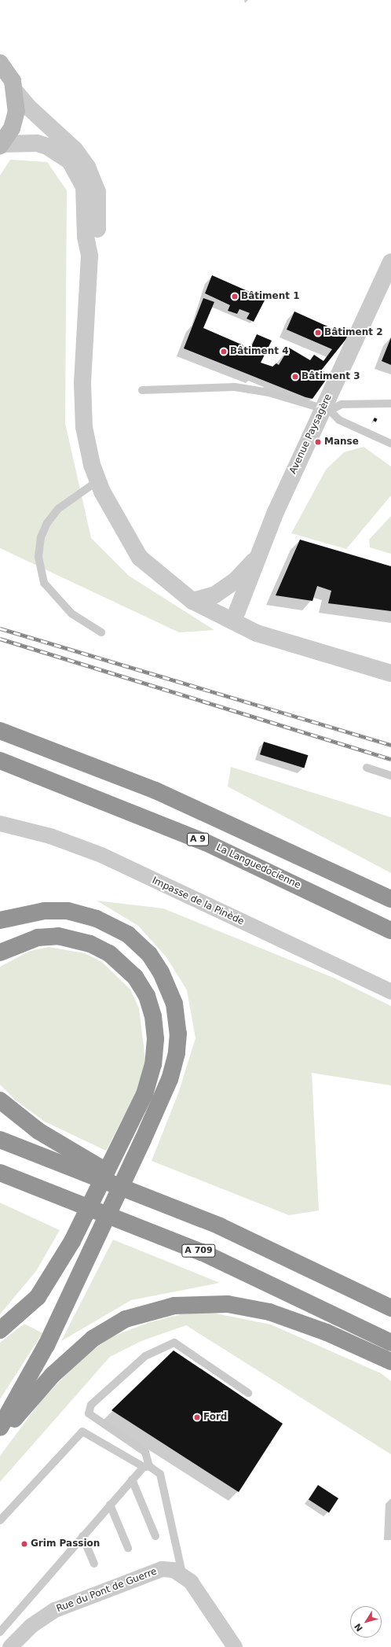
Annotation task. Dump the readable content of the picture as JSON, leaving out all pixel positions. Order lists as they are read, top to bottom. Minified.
{"streets":{"highway":["A 9","La Languedocienne","A 709"],"street":["Avenue Paysagère","Impasse de la Pinède","Rue du Pont de Guerre"]},"places":["Bâtiment 1","Bâtiment 2","Bâtiment 4","Bâtiment 3","Manse","Ford","Grim Passion"],"north":"bottom left"}
